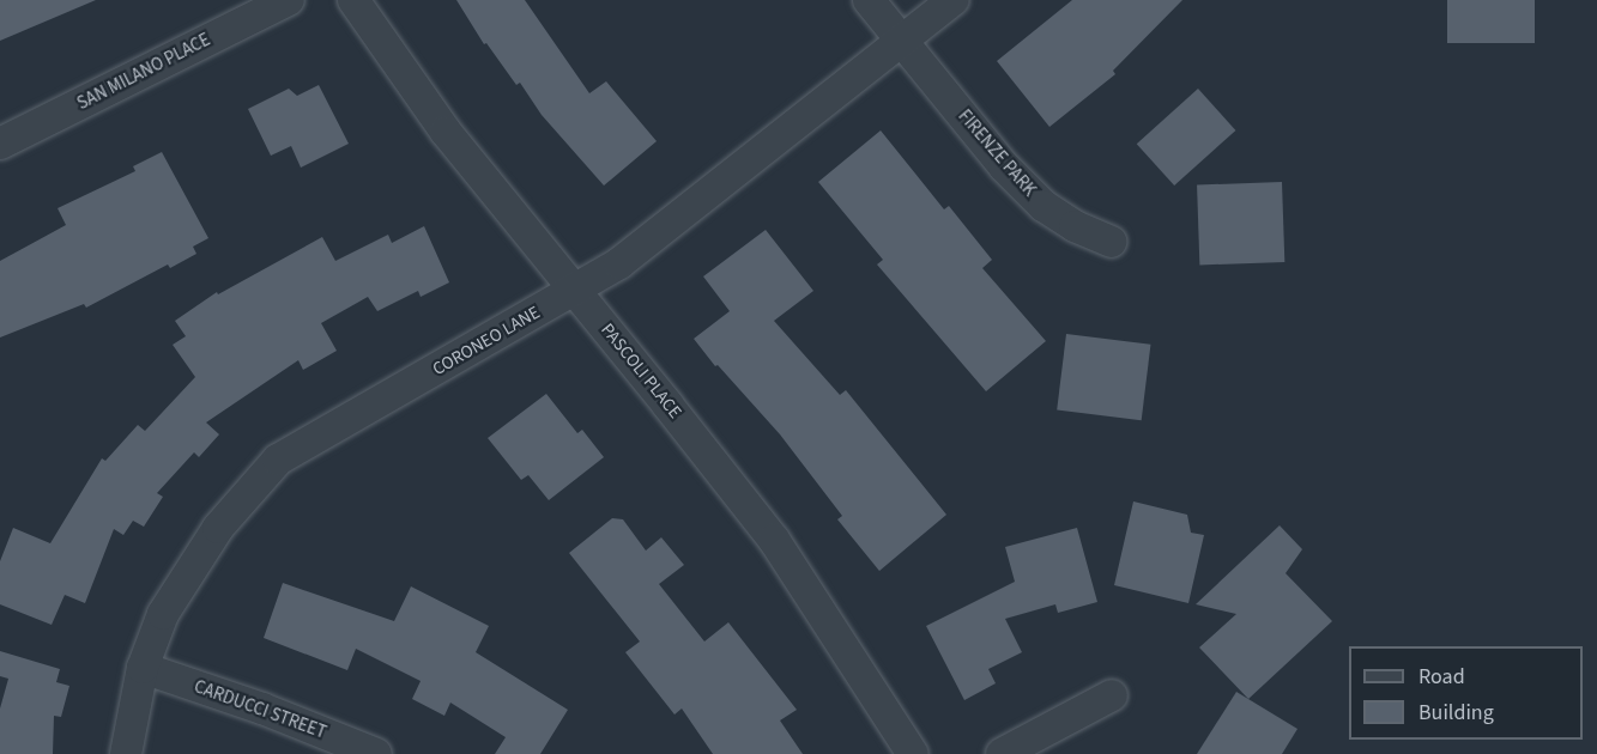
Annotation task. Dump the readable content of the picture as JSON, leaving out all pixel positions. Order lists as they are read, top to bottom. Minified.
{"streets":{"street":["SAN MILANO PLACE","FIRENZE PARK","CORONEO LANE","PASCOLI PLACE","CARDUCCI STREET"]},"crossings":[["FIRENZE PARK","CORONEO LANE"],["CORONEO LANE","PASCOLI PLACE"],["CORONEO LANE","CARDUCCI STREET"]],"legend":["Road","Building"]}
